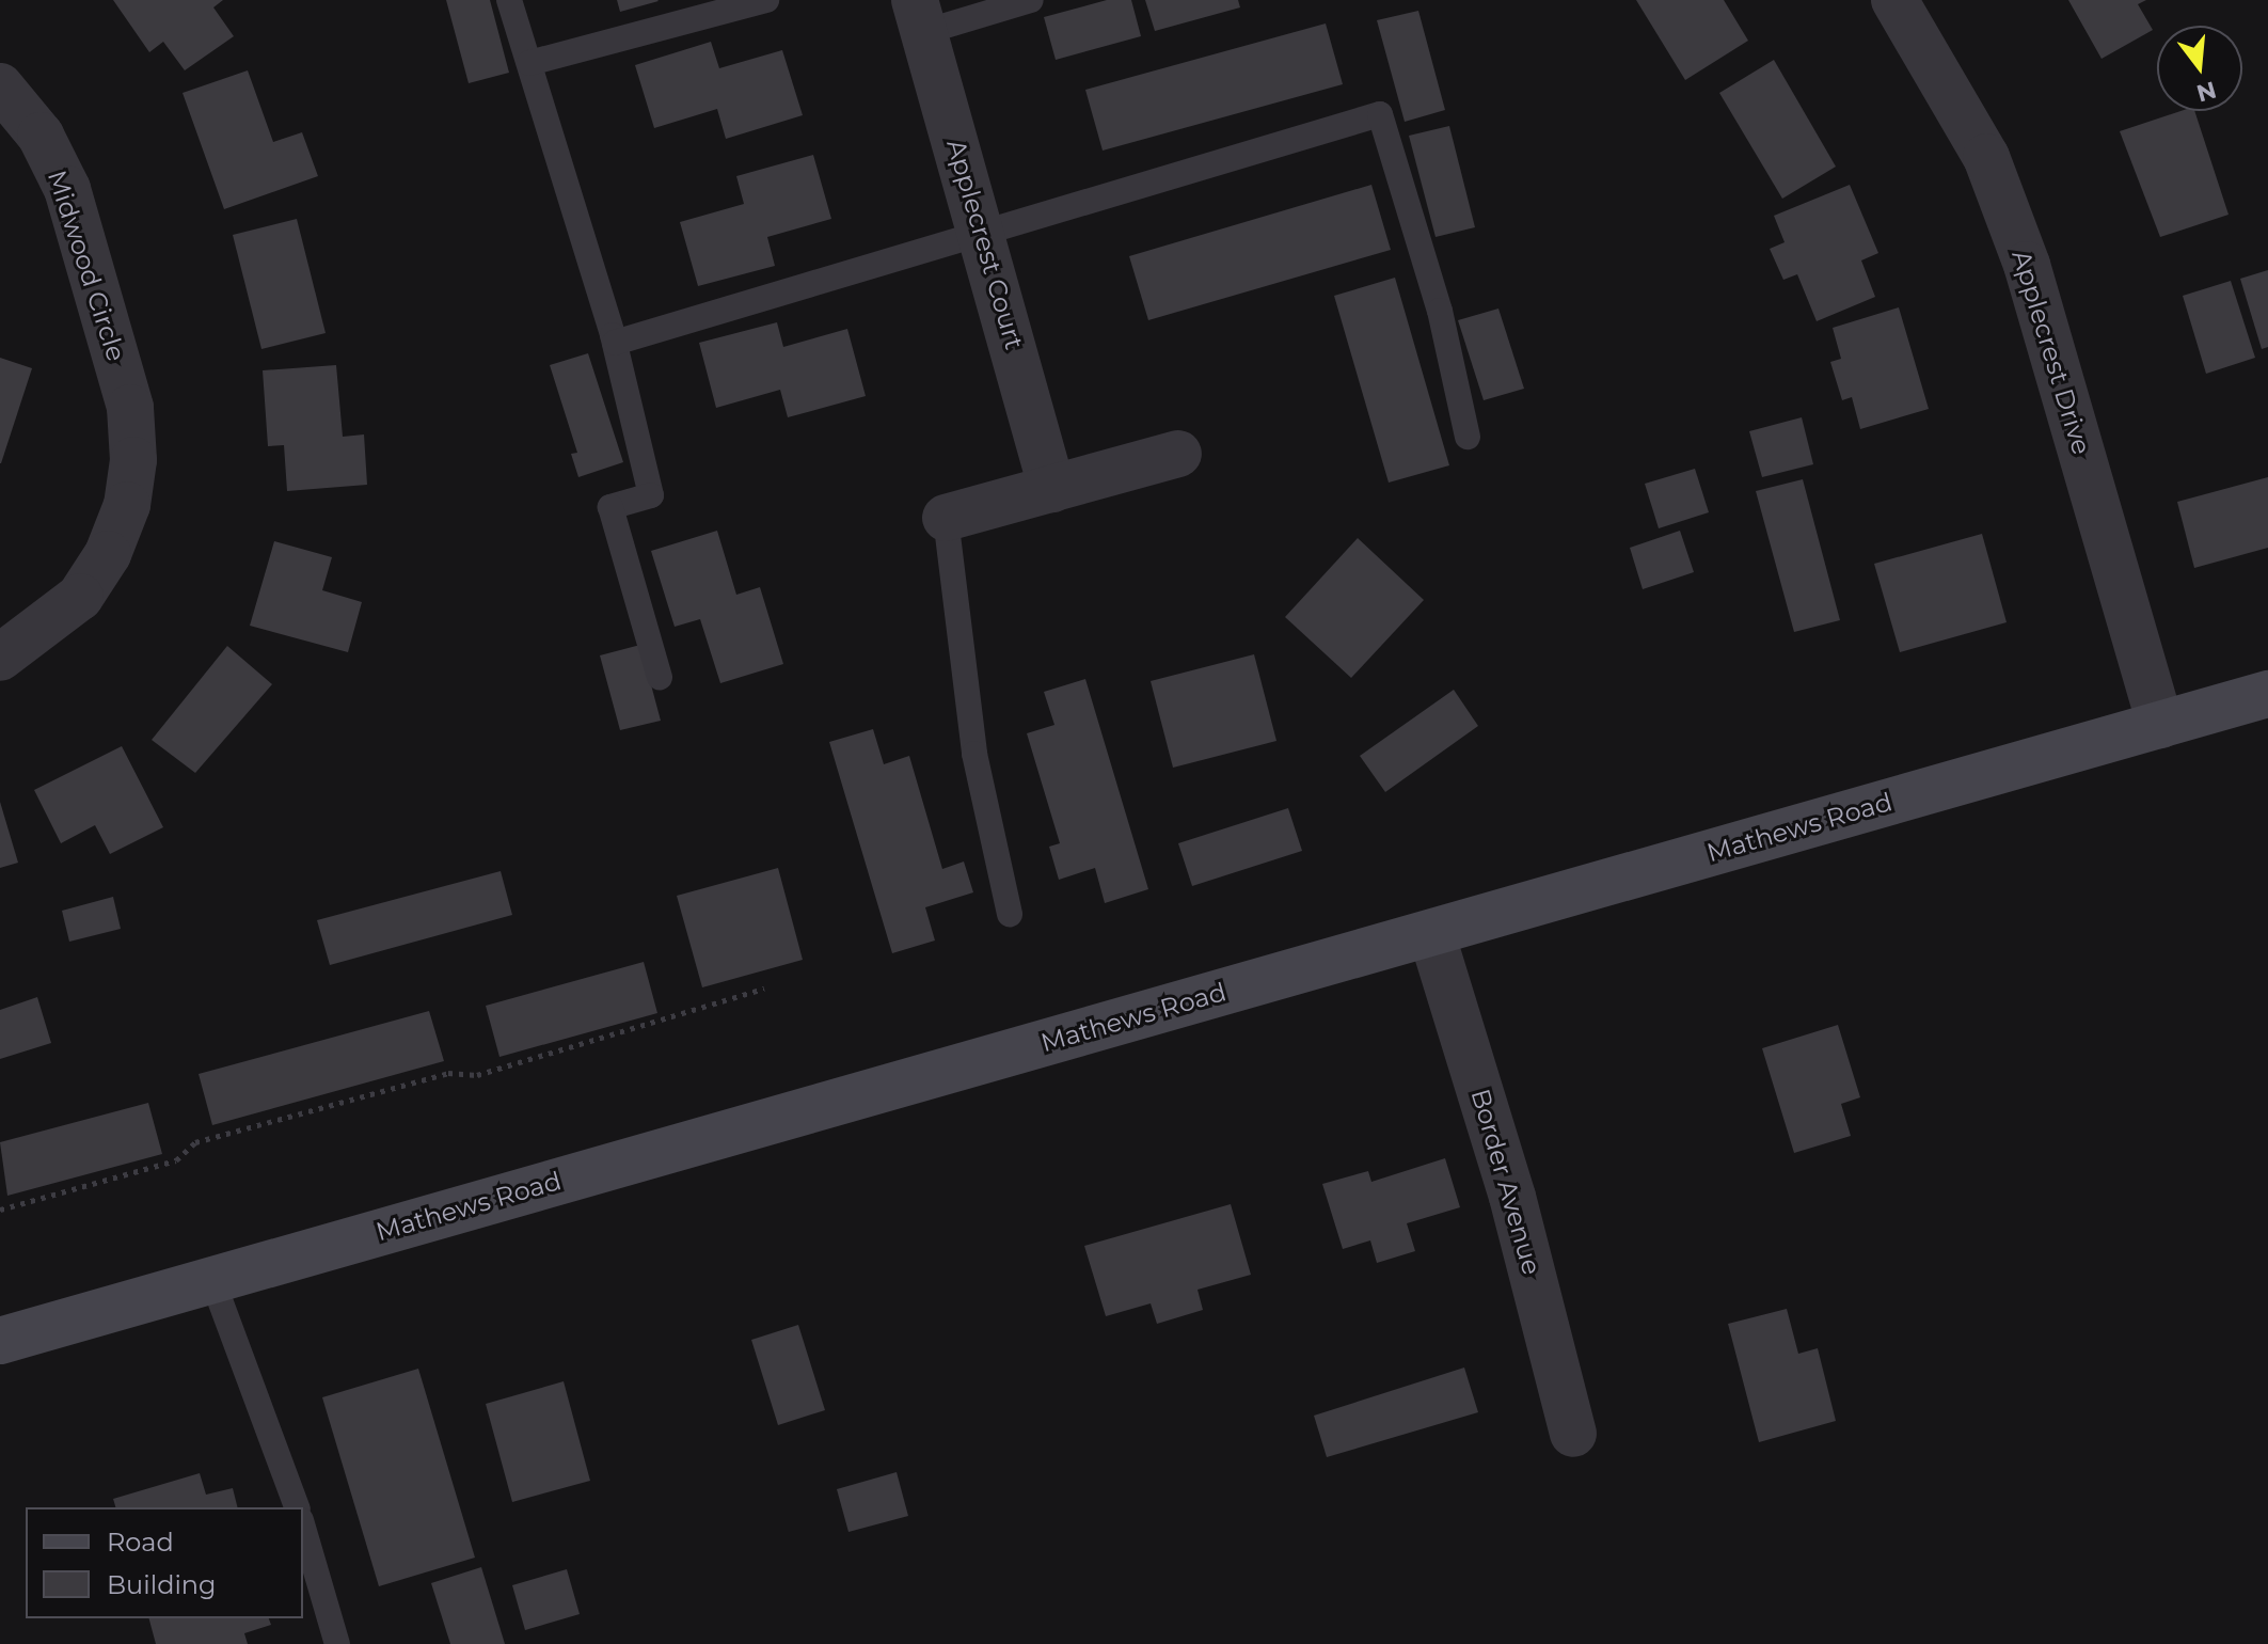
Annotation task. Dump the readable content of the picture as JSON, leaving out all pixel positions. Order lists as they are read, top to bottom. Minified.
{"streets":{"street":["Applecrest Court","Midwood Circle","Applecrest Drive","Mathews Road","Border Avenue"]},"crossings":[["Applecrest Drive","Mathews Road"],["Mathews Road","Border Avenue"]],"legend":["Road","Building"],"north":"bottom"}
